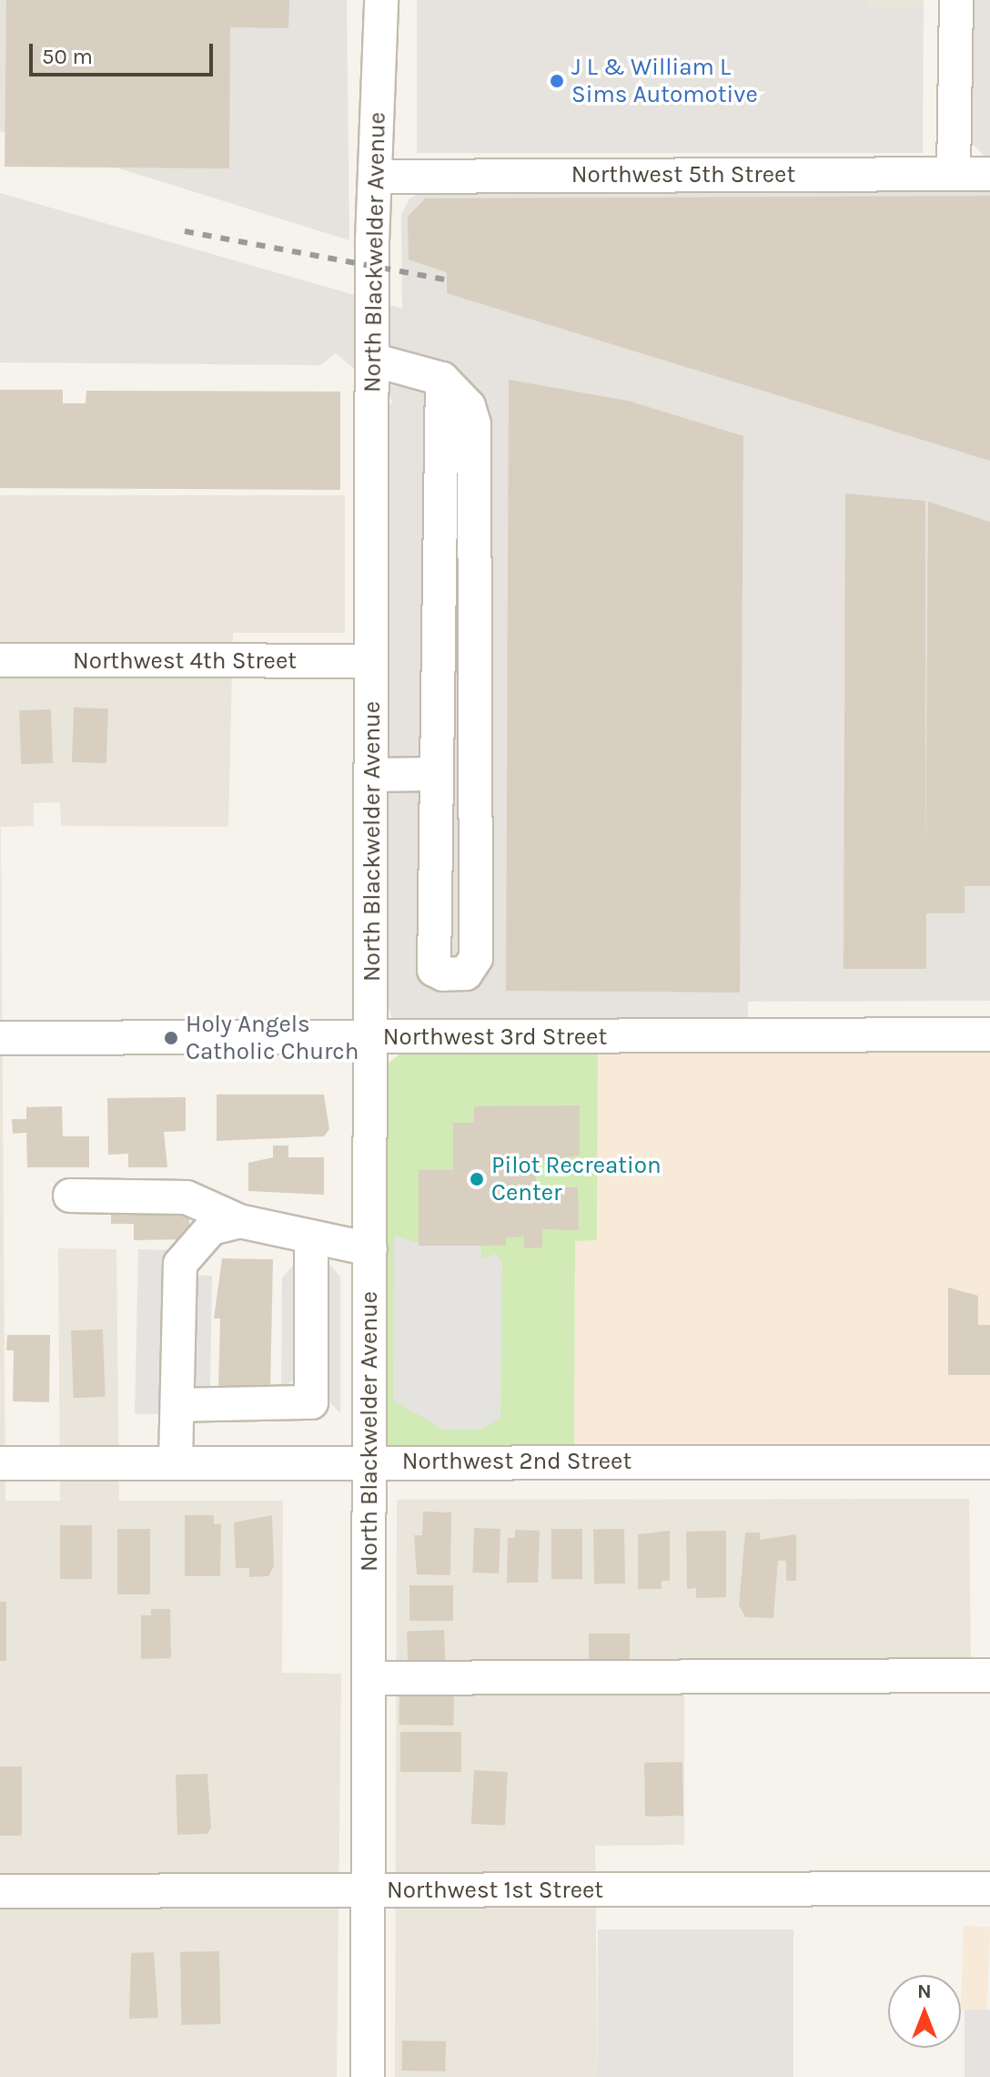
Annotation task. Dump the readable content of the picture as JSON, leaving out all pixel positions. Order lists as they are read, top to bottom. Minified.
{"streets":{"street":["Northwest 5th Street","North Blackwelder Avenue","Northwest 4th Street","Northwest 3rd Street","Northwest 2nd Street","Northwest 1st Street"]},"crossings":[["Northwest 5th Street","North Blackwelder Avenue"],["North Blackwelder Avenue","Northwest 4th Street"],["North Blackwelder Avenue","Northwest 3rd Street"],["North Blackwelder Avenue","Northwest 2nd Street"],["North Blackwelder Avenue","Northwest 1st Street"]],"places":["J L & William L Sims Automotive","Holy Angels Catholic Church","Pilot Recreation Center"],"scale_bar":"50 m","north":"top"}
